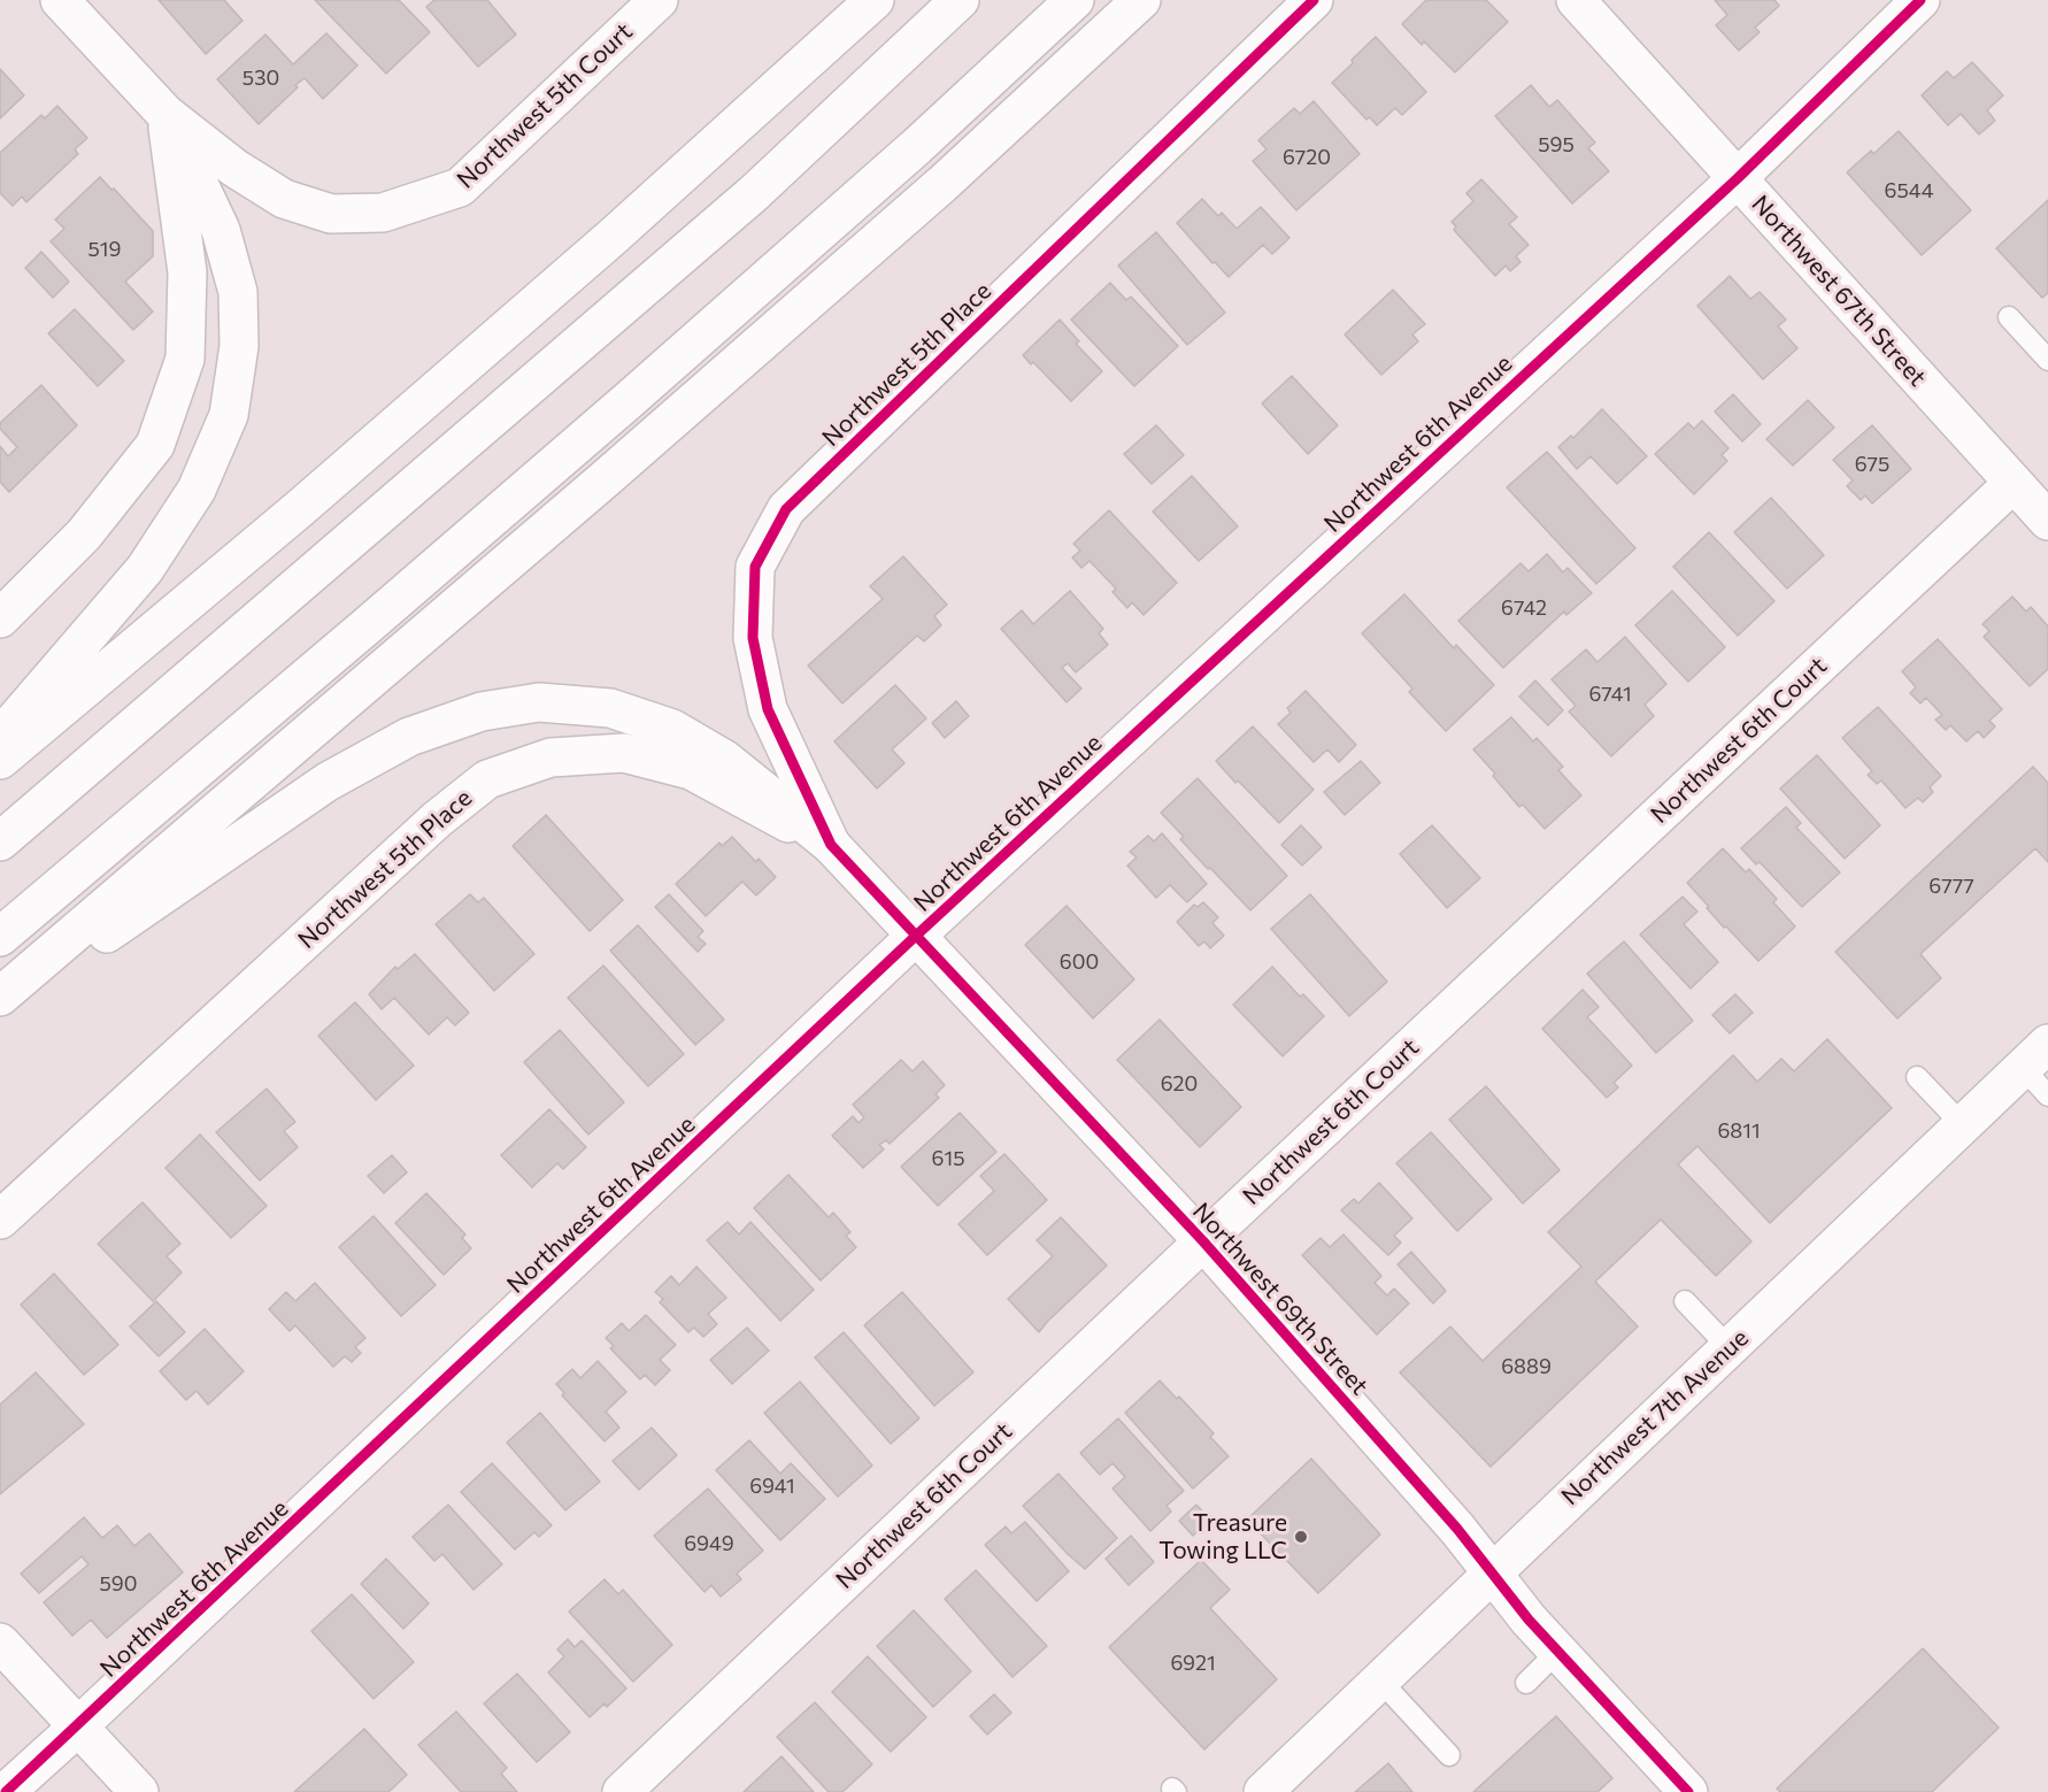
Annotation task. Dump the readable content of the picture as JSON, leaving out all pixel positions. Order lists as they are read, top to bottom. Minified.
{"streets":{"main road":["Northwest 5th Court","Northwest 67th Street","Northwest 5th Place","Northwest 6th Avenue","Northwest 6th Court","Northwest 69th Street","Northwest 7th Avenue"]},"crossings":[["Northwest 67th Street","Northwest 6th Avenue"],["Northwest 67th Street","Northwest 6th Court"],["Northwest 5th Place","Northwest 69th Street"],["Northwest 6th Avenue","Northwest 69th Street"],["Northwest 6th Court","Northwest 69th Street"],["Northwest 69th Street","Northwest 7th Avenue"]],"places":["Treasure Towing LLC"],"house_numbers":["530","595","6720","6544","519","675","6742","6741","6777","600","620","6811","615","6889","6941","6949","590","6921"]}
